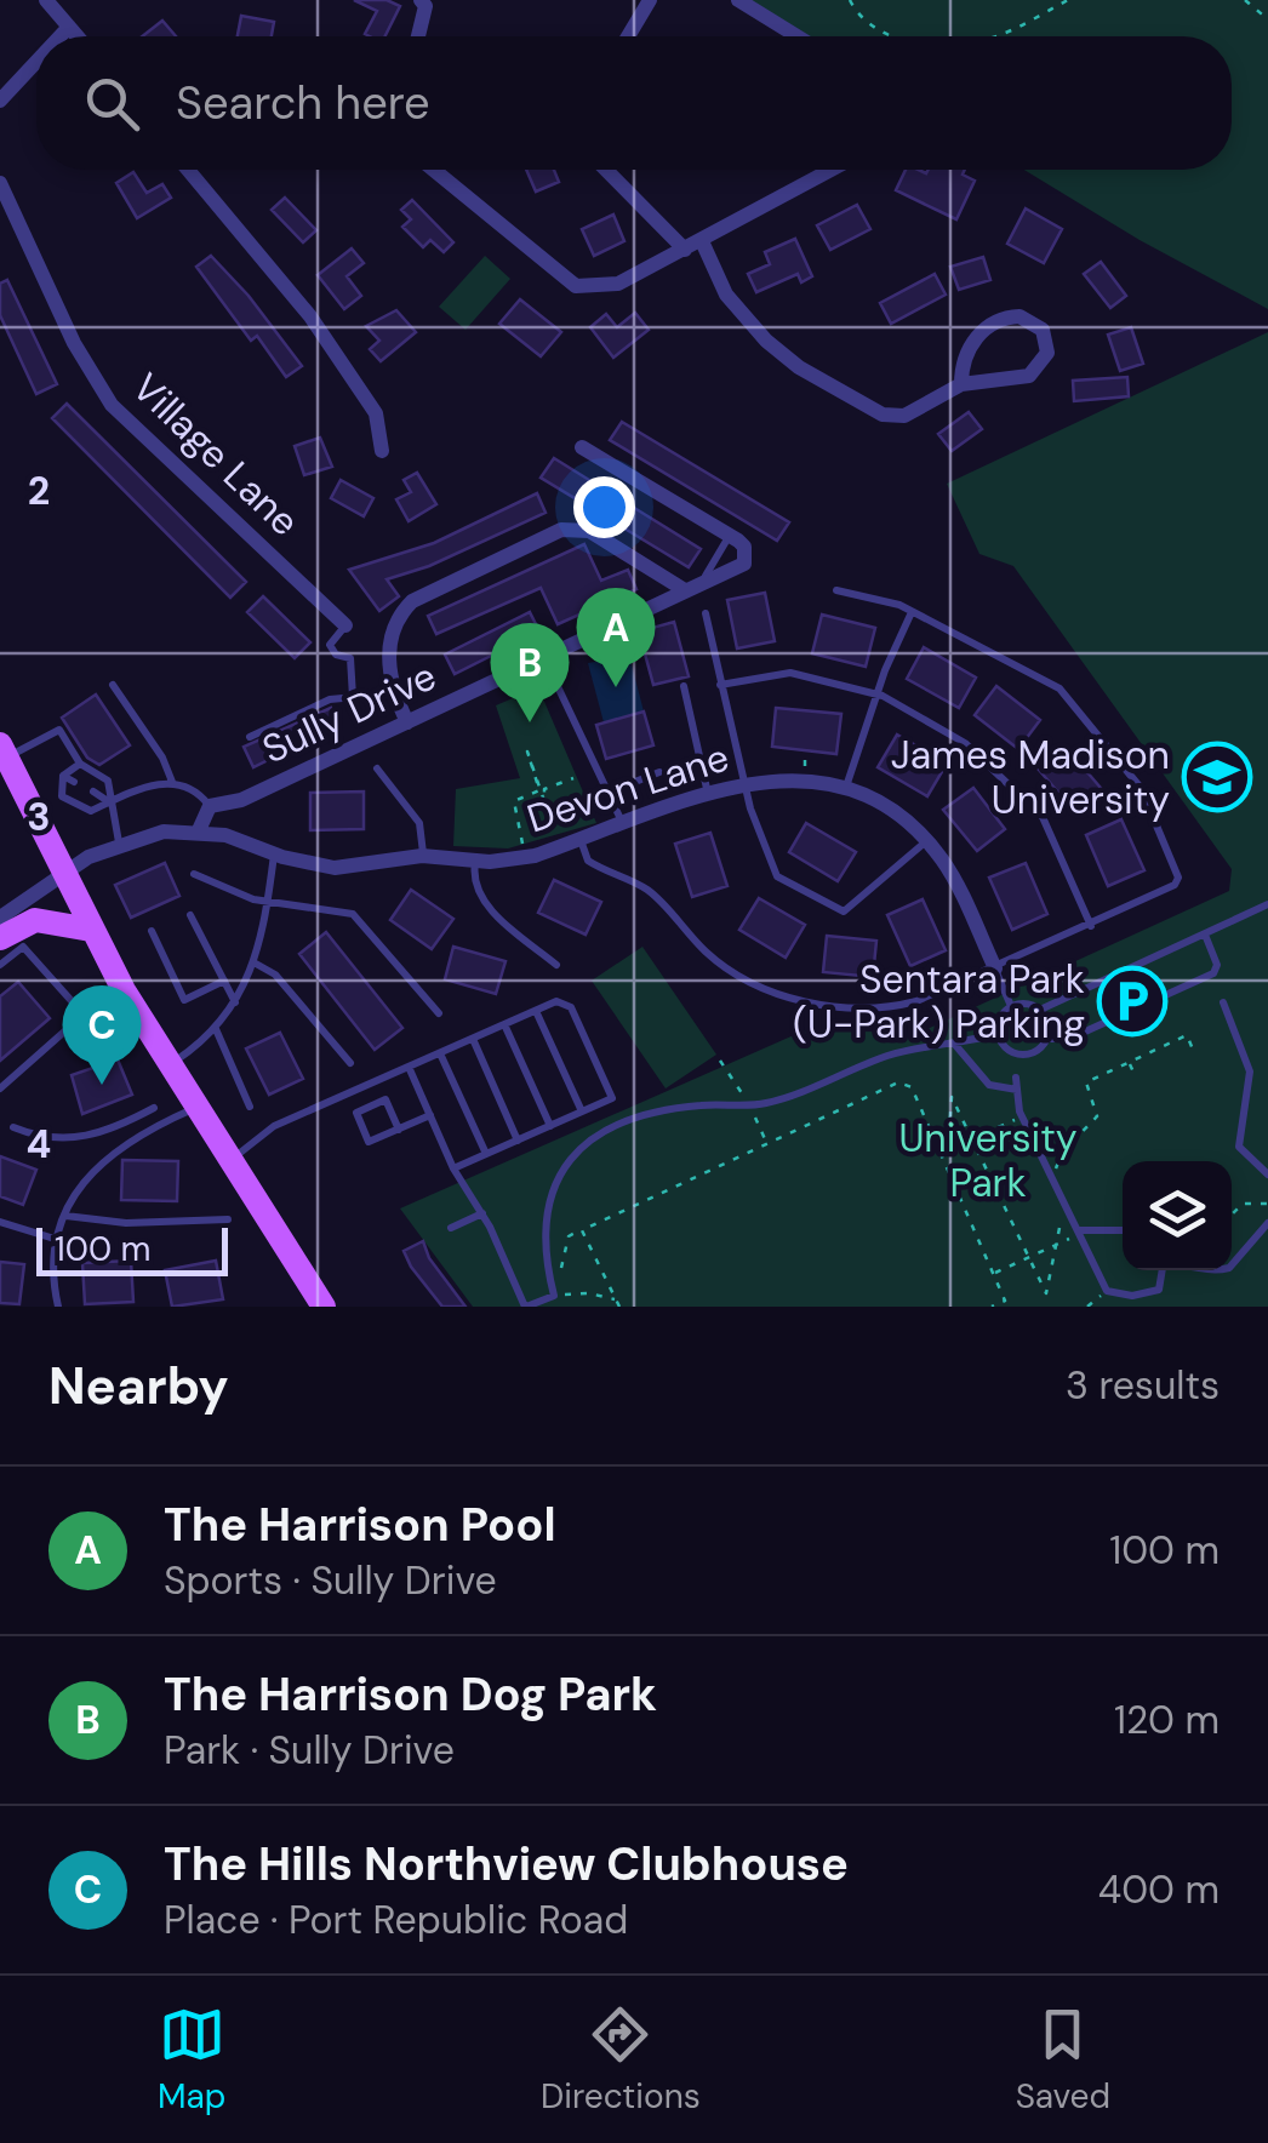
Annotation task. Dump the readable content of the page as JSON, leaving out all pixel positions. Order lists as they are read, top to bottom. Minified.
{"streets":{"street":["Village Lane","Sully Drive","Devon Lane"]},"parks":["University Park"],"places":{"school or university":["James Madison University"],"parking":["Sentara Park (U-Park) Parking"]},"scale_bar":"100 m","page":{"search":"Search here","pins":["A","B","C"],"scale":"100 m","heading":["Nearby","3 results"],"list":[{"mark":"A","name":"The Harrison Pool","note":"Sports · Sully Drive","value":"100 m"},{"mark":"B","name":"The Harrison Dog Park","note":"Park · Sully Drive","value":"120 m"},{"mark":"C","name":"The Hills Northview Clubhouse","note":"Place · Port Republic Road","value":"400 m"}],"nav":["Map","Directions","Saved"]},"grid":{"rows":["2","3","4"]}}
